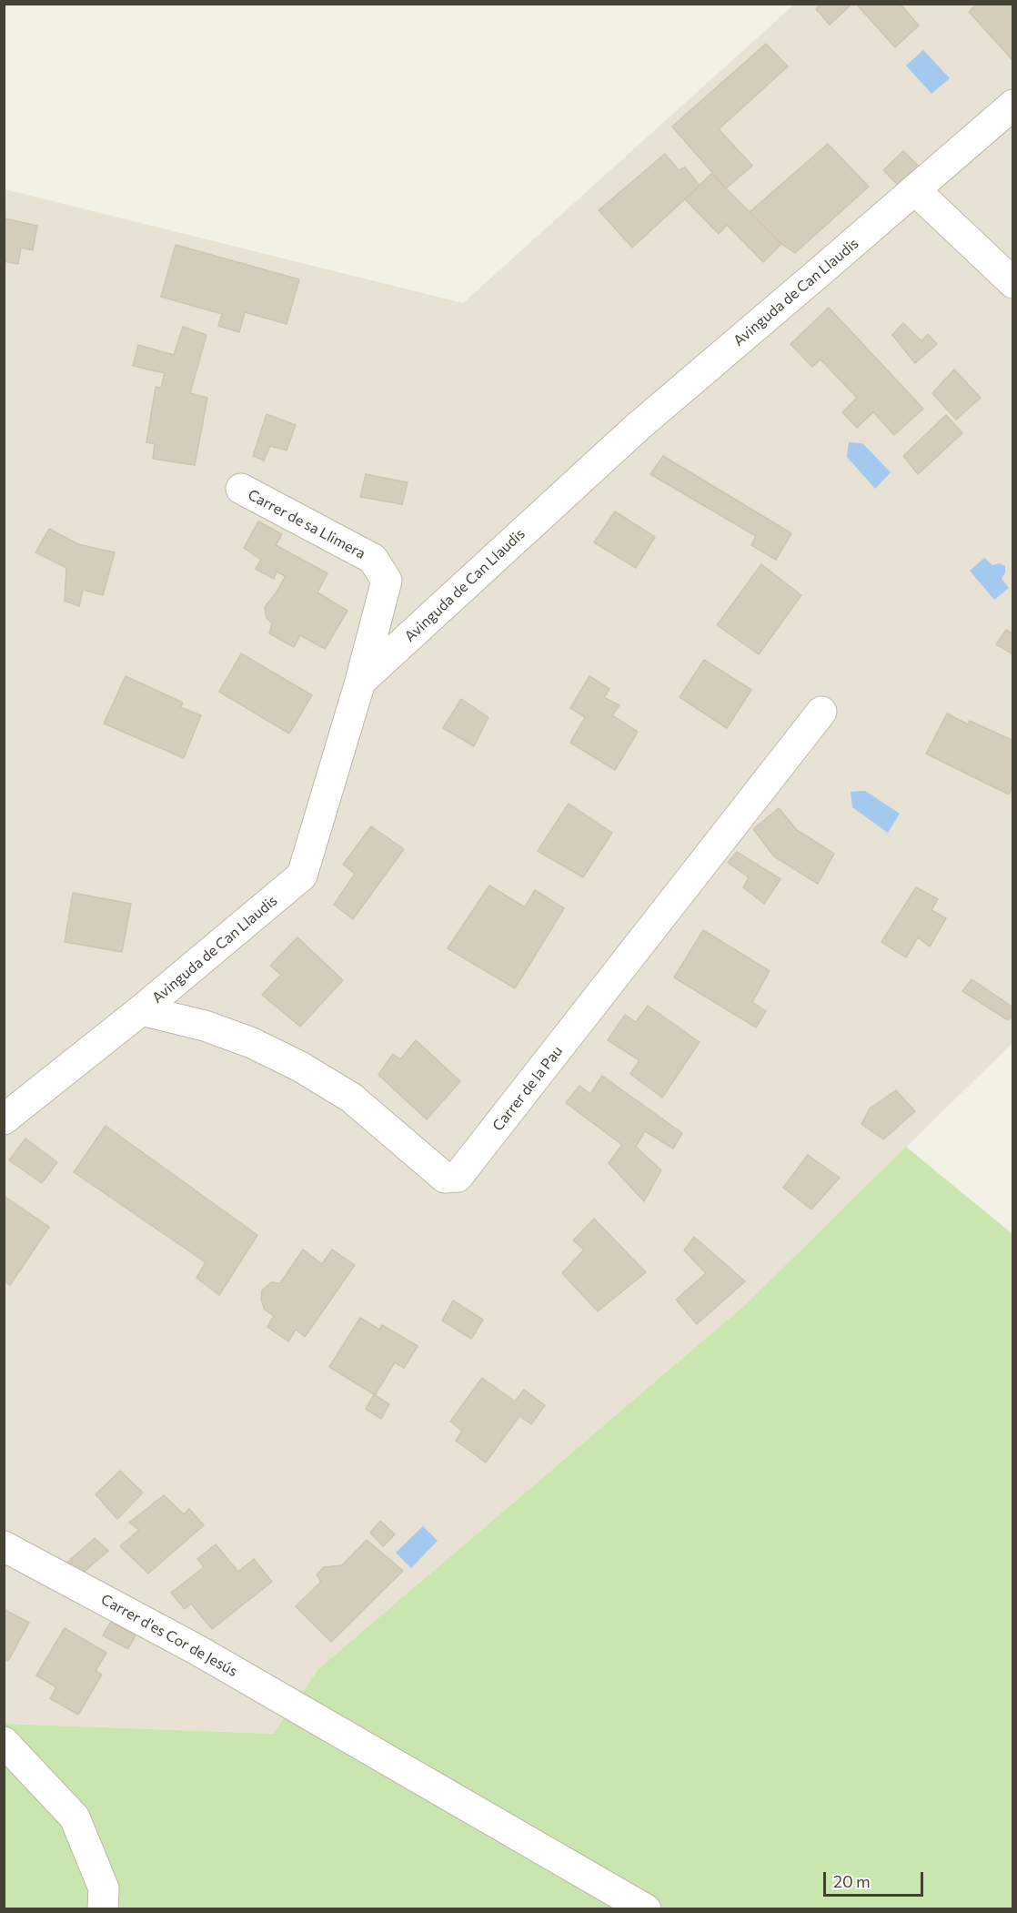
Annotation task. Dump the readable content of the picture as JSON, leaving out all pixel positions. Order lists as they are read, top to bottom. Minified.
{"streets":{"street":["Avinguda de Can Llaudis","Carrer de sa Llimera","Carrer de la Pau","Carrer d'es Cor de Jesús"]},"crossings":[["Avinguda de Can Llaudis","Carrer de sa Llimera"],["Avinguda de Can Llaudis","Carrer de la Pau"]],"scale_bar":"20 m"}
